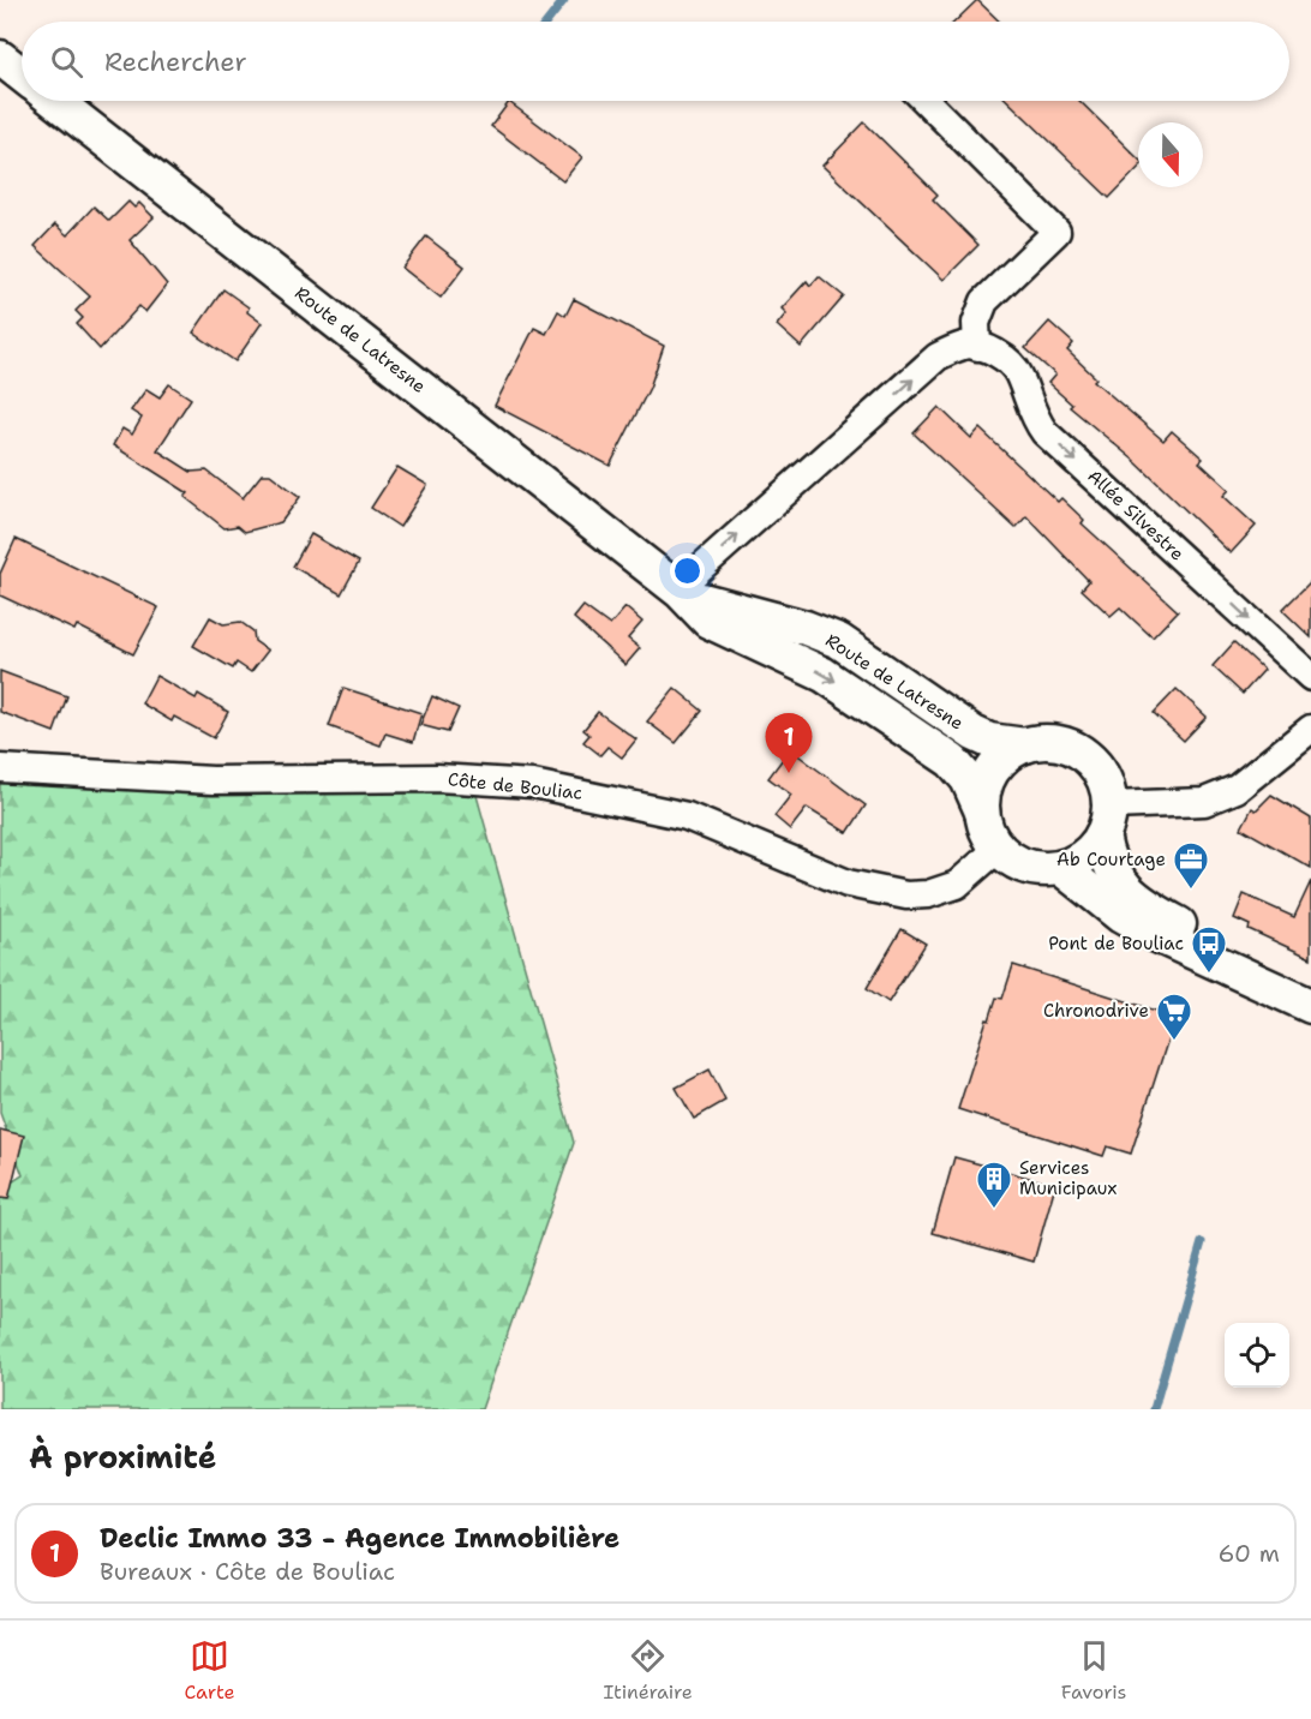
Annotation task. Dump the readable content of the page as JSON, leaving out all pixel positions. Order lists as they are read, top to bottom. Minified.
{"streets":{"street":["Route de Latresne","Allée Silvestre","Côte de Bouliac"]},"crossings":[["Route de Latresne","Côte de Bouliac"]],"one_way":["Allée Silvestre"],"places":{"office":["Ab Courtage"],"bus stop":["Pont de Bouliac"],"supermarket":["Chronodrive"],"building":["Services Municipaux"]},"north":"bottom","page":{"search":"Rechercher","pins":"1","heading":"À proximité","list":[{"mark":"1","name":"Declic Immo 33 - Agence Immobilière","note":"Bureaux · Côte de Bouliac","value":"60 m"}],"nav":["Carte","Itinéraire","Favoris"]}}
